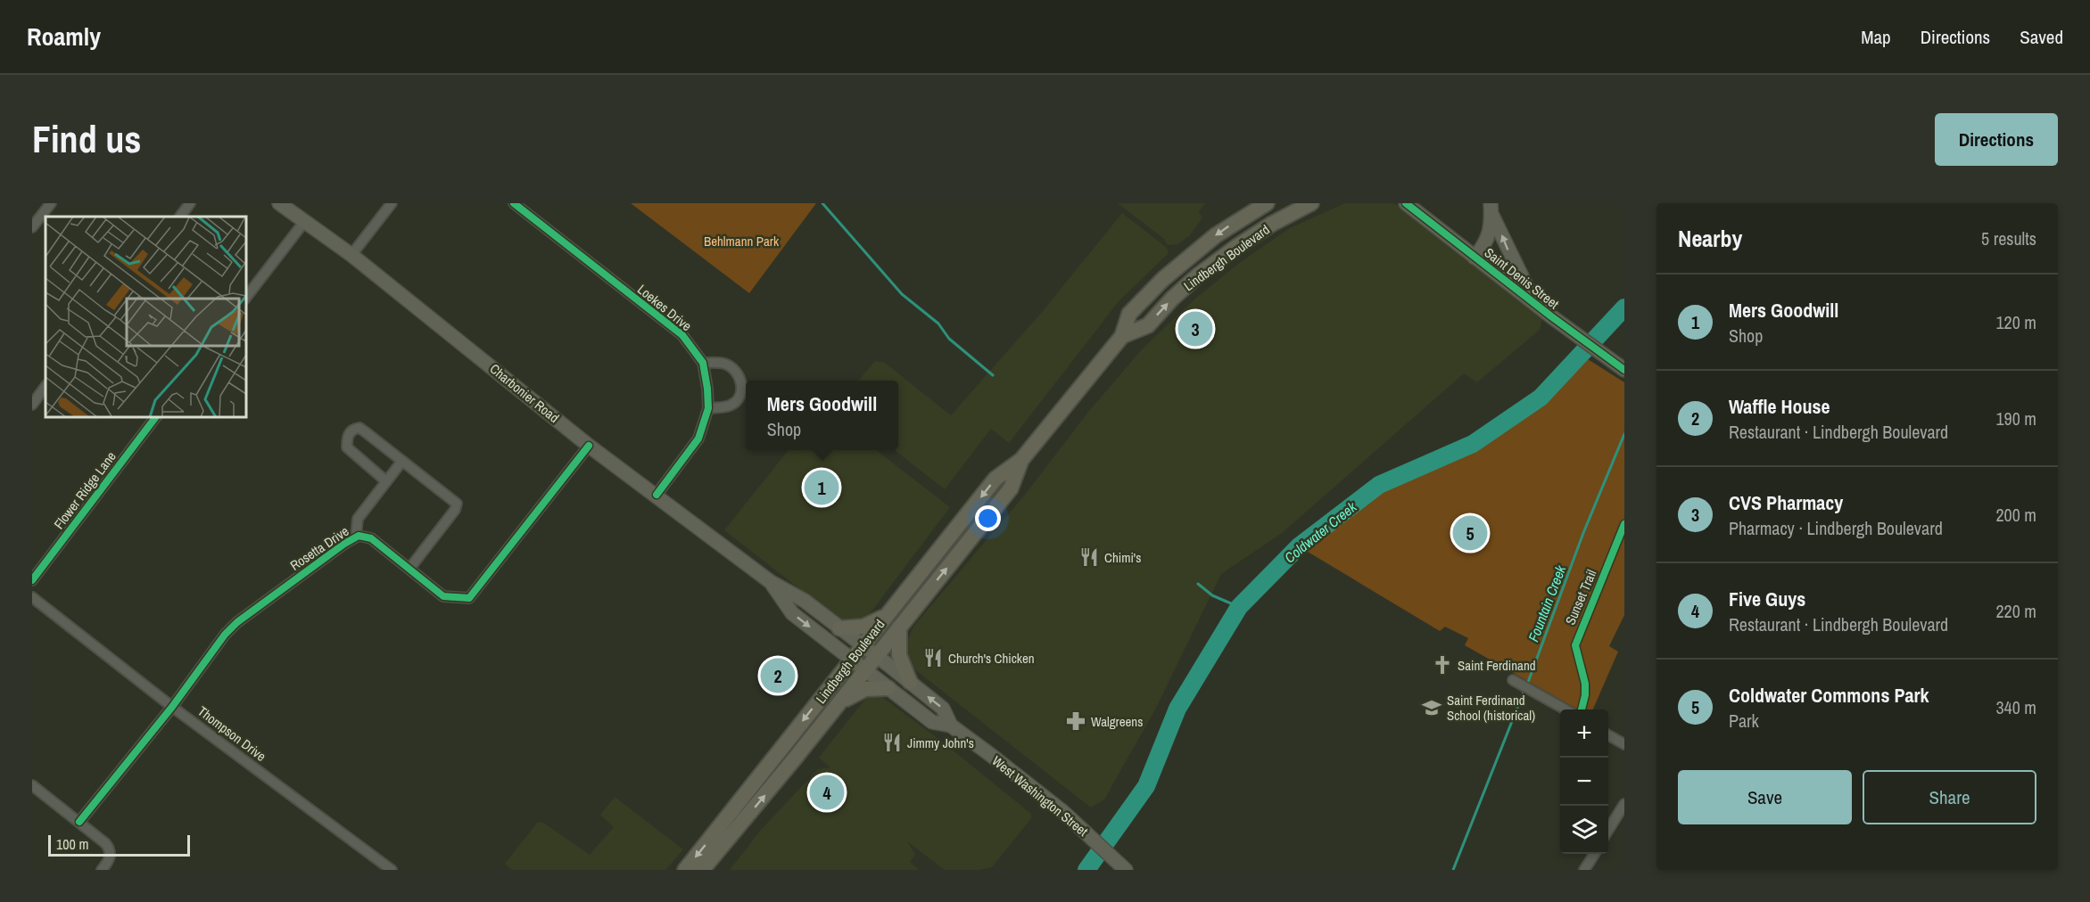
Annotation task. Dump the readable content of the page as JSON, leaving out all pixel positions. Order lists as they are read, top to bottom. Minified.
{"streets":{"main road":["Lindbergh Boulevard","Saint Denis Street","Charbonier Road","West Washington Street"],"street":["Loekes Drive","Flower Ridge Lane","Rosetta Drive","Thompson Drive"],"cycle path":["Sunset Trail"]},"crossings":[["Lindbergh Boulevard","Charbonier Road"],["Lindbergh Boulevard","West Washington Street"],["Loekes Drive","Charbonier Road"],["Charbonier Road","Rosetta Drive"],["Charbonier Road","West Washington Street"],["Rosetta Drive","Thompson Drive"]],"water":["Coldwater Creek","Fountain Creek"],"parks":["Behlmann Park"],"places":{"restaurant":["Chimi's","Church's Chicken","Jimmy John's"],"church":["Saint Ferdinand"],"school or university":["Saint Ferdinand School (historical)"],"pharmacy":["Walgreens"]},"scale_bar":"100 m","page":{"header":"Roamly","nav":["Map","Directions","Saved"],"buttons":["Directions",["Save","Share"]],"title":"Find us","heading":["Nearby","5 results"],"list":[{"mark":"1","name":"Mers Goodwill","note":"Shop","value":"120 m"},{"mark":"2","name":"Waffle House","note":"Restaurant · Lindbergh Boulevard","value":"190 m"},{"mark":"3","name":"CVS Pharmacy","note":"Pharmacy · Lindbergh Boulevard","value":"200 m"},{"mark":"4","name":"Five Guys","note":"Restaurant · Lindbergh Boulevard","value":"220 m"},{"mark":"5","name":"Coldwater Commons Park","note":"Park","value":"340 m"}],"pins":["3","1","5","2","4"],"popup":["Mers Goodwill","Shop"],"map_buttons":["+","−"],"scale":"100 m"}}
